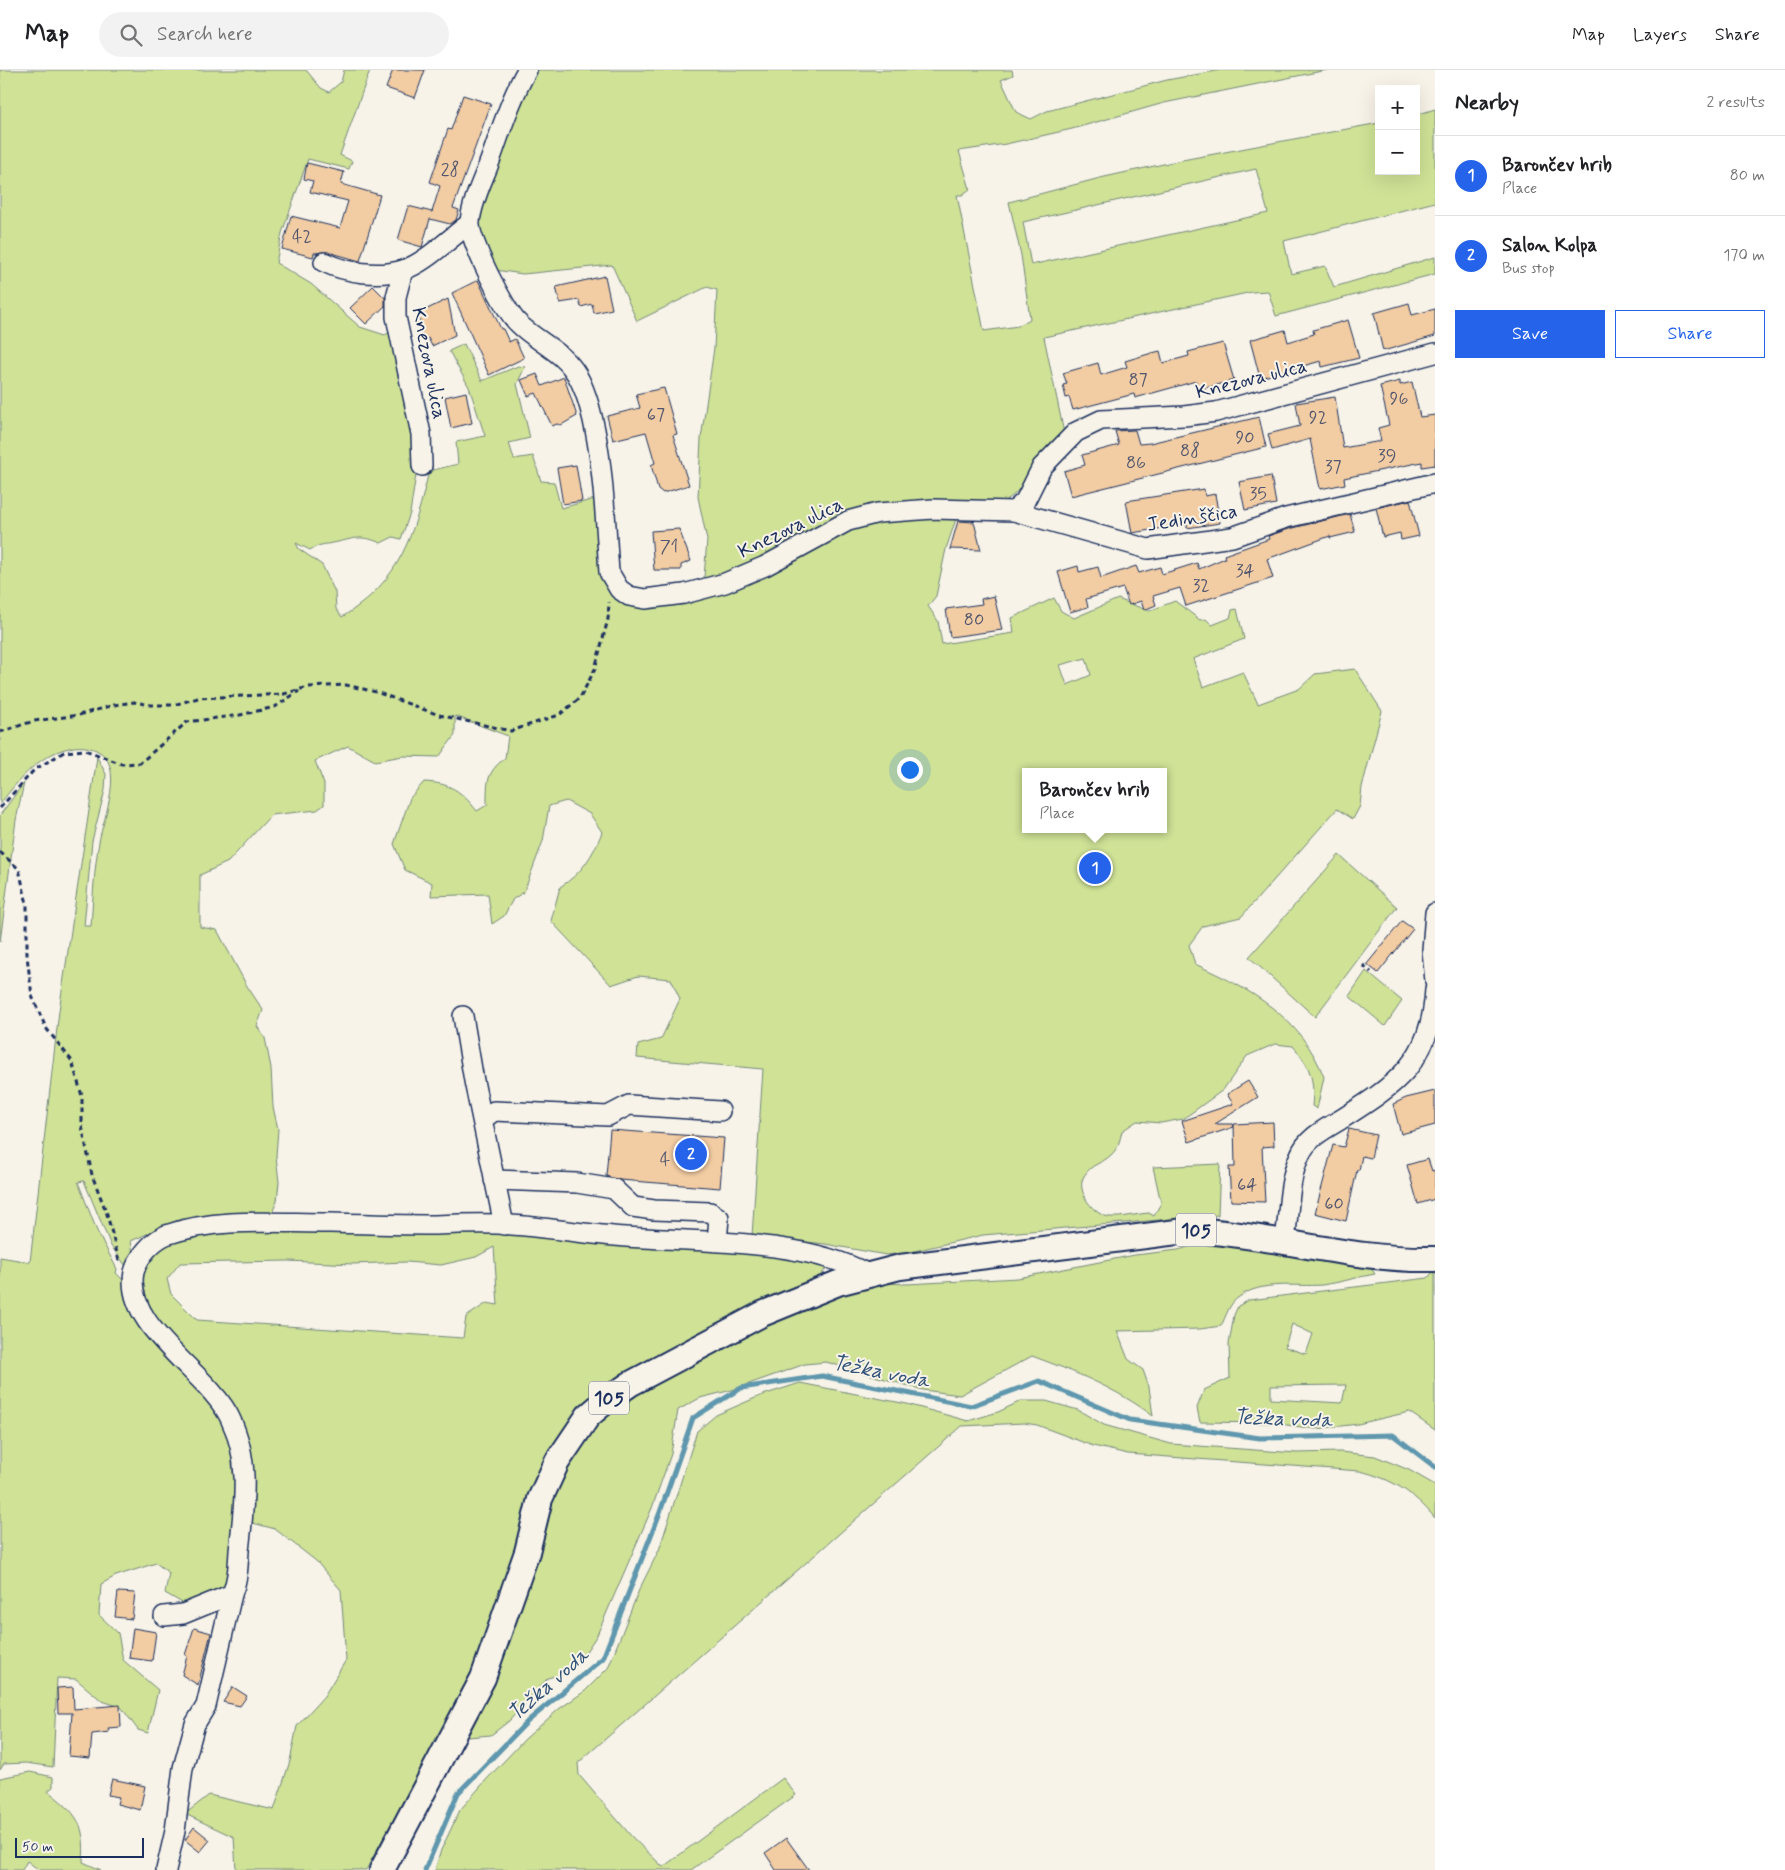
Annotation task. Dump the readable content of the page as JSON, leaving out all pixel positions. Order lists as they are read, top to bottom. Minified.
{"streets":{"main road":["105"],"street":["Knezova ulica","Jedinščica"]},"crossings":[["Knezova ulica","Jedinščica"]],"water":["Težka voda"],"house_numbers":["28","42","87","96","67","92","90","88","39","86","37","35","71","34","32","80","4","64","60"],"scale_bar":"50 m","page":{"header":"Map","search":"Search here","nav":["Map","Layers","Share"],"heading":["Nearby","2 results"],"map_buttons":["+","−"],"list":[{"mark":"1","name":"Barončev hrib","note":"Place","value":"80 m"},{"mark":"2","name":"Salon Kolpa","note":"Bus stop","value":"170 m"}],"buttons":["Save","Share"],"popup":["Barončev hrib","Place"],"pins":["1","2"],"scale":"50 m"}}
